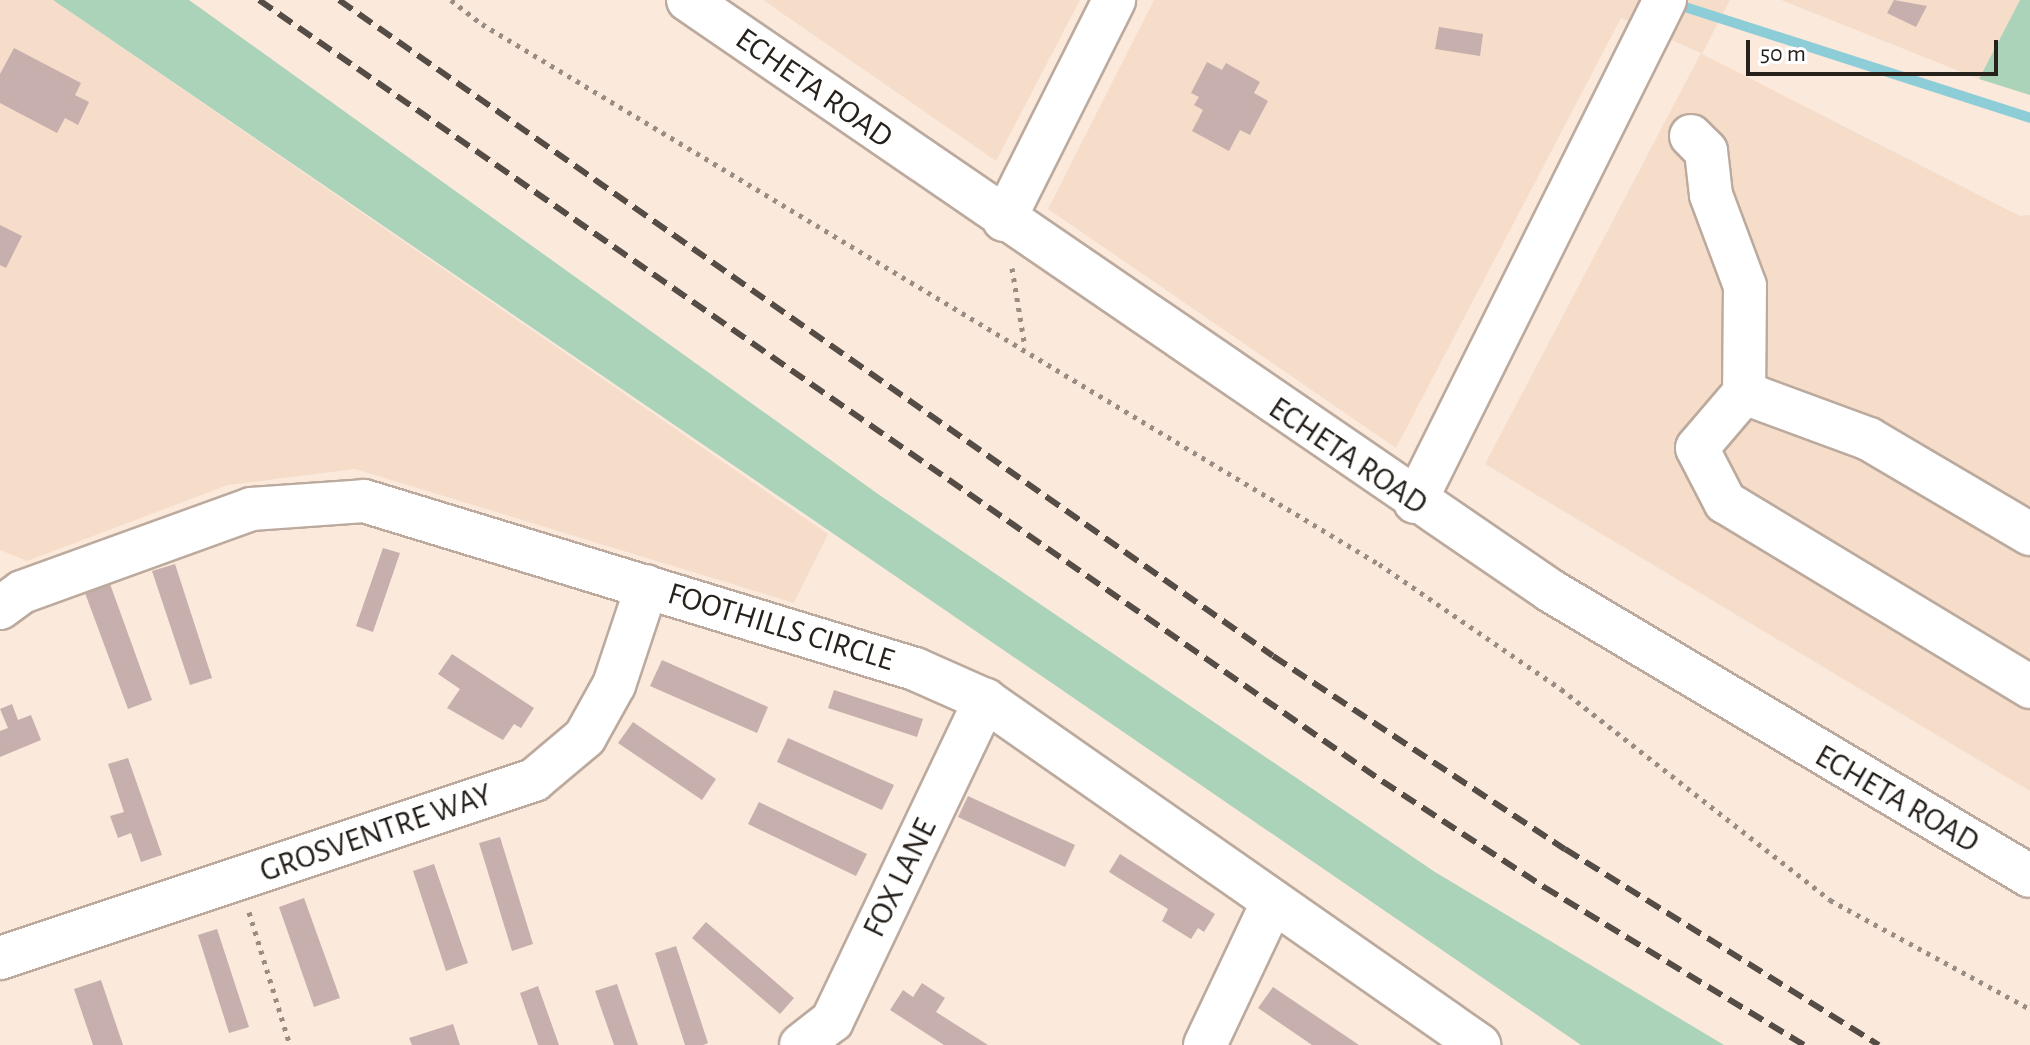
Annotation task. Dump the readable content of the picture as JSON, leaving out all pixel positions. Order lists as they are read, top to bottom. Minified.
{"streets":{"street":["ECHETA ROAD","FOOTHILLS CIRCLE","GROSVENTRE WAY","FOX LANE"]},"crossings":[["FOOTHILLS CIRCLE","GROSVENTRE WAY"],["FOOTHILLS CIRCLE","FOX LANE"]],"scale_bar":"50 m"}
